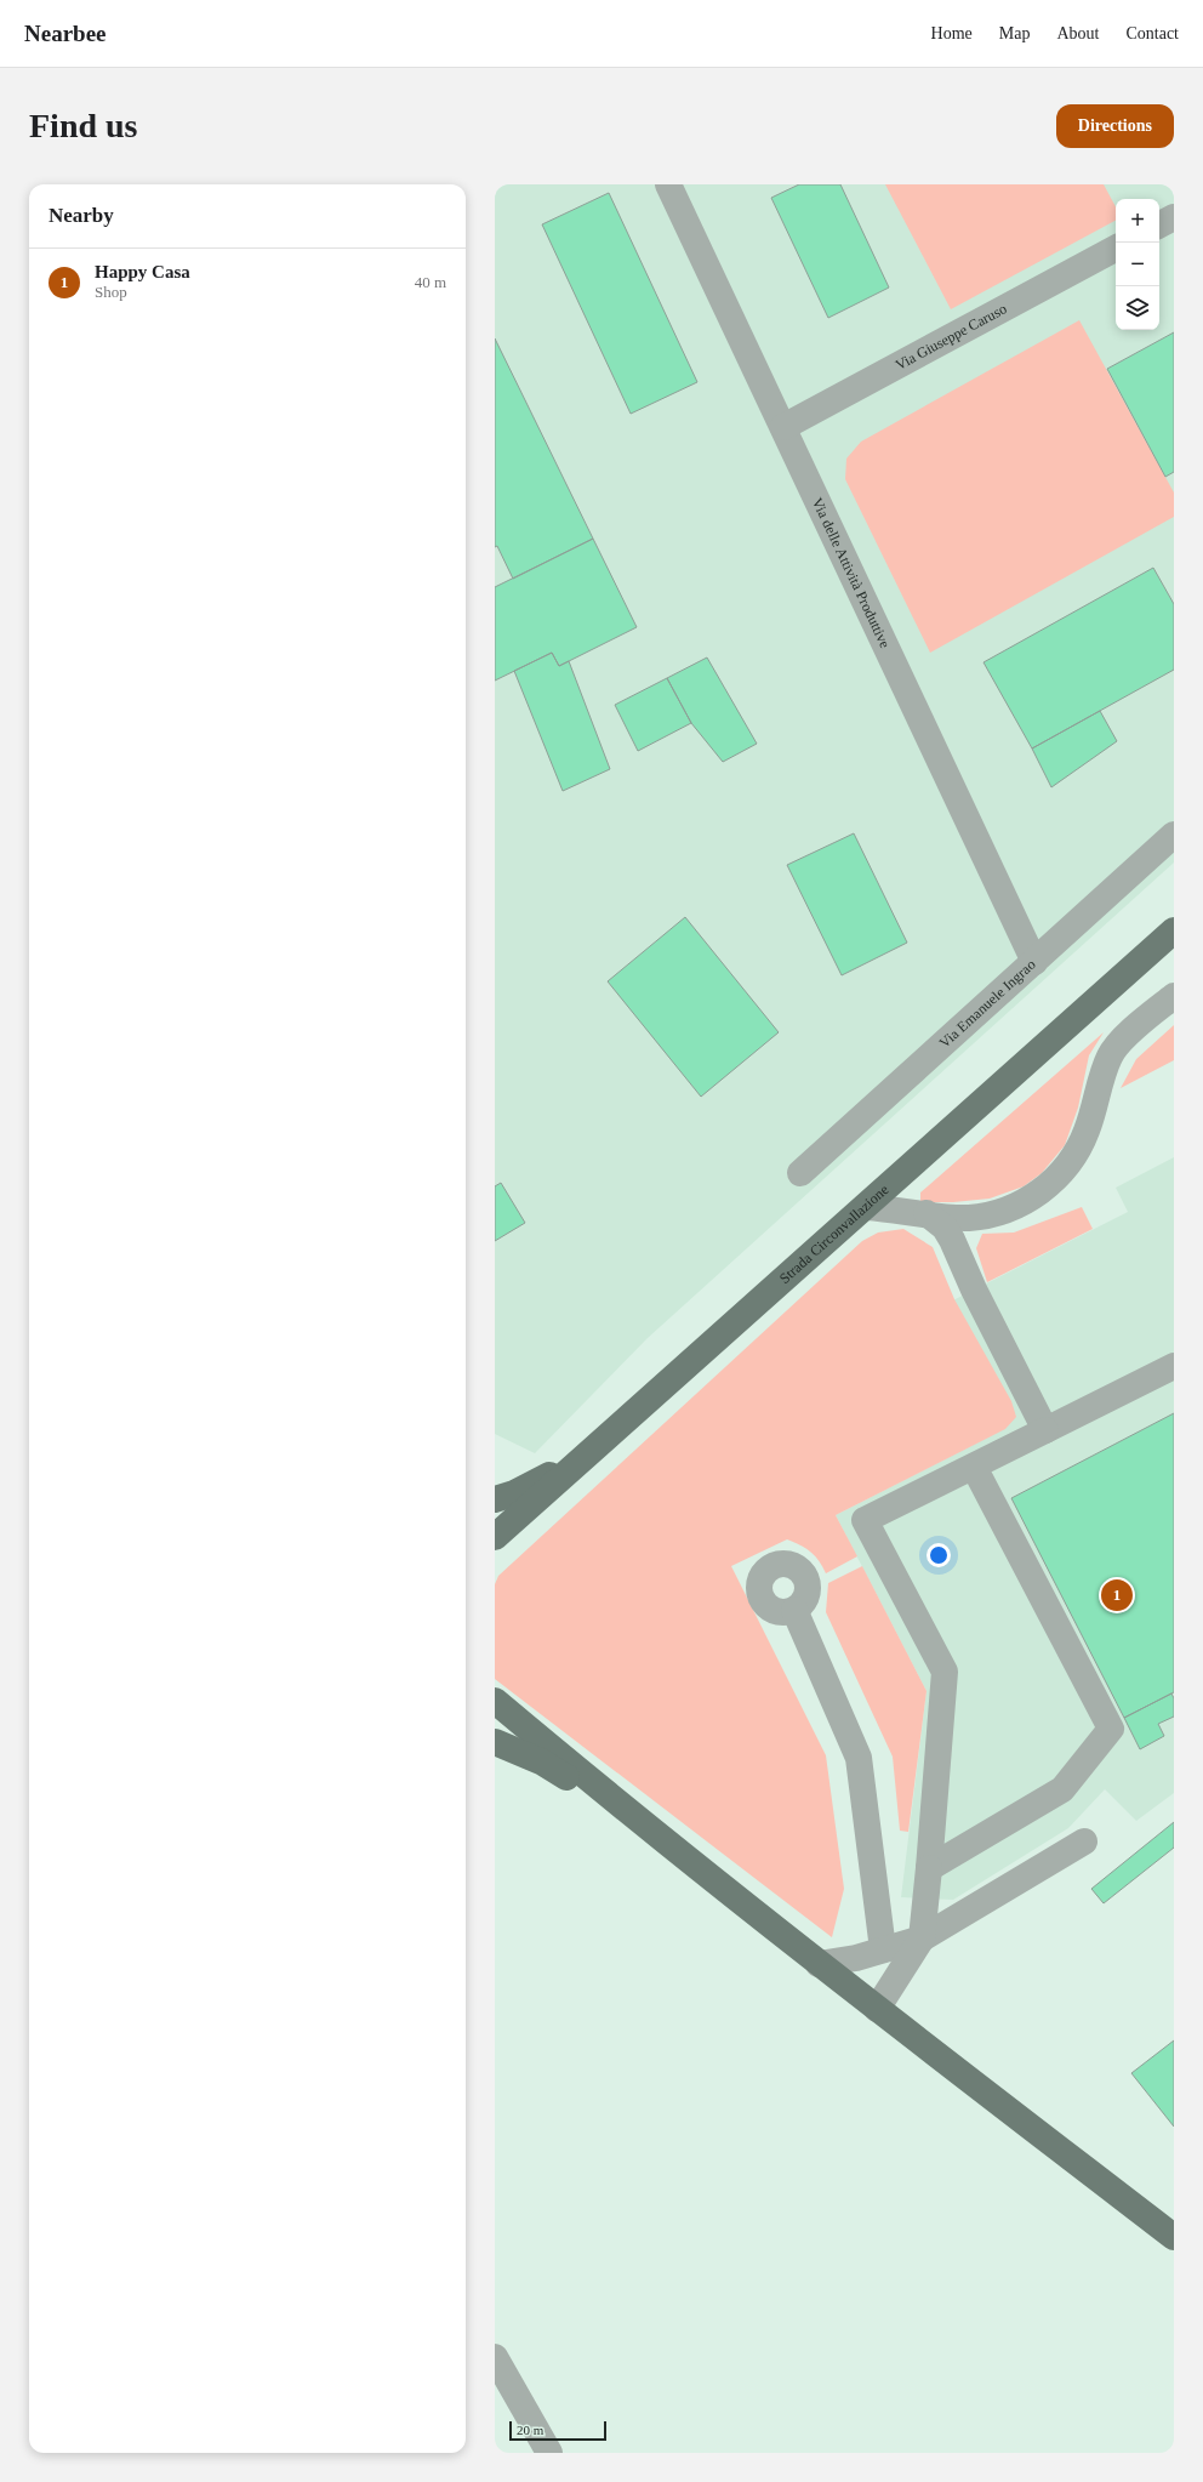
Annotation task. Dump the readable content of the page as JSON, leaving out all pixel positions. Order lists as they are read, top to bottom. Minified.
{"streets":{"main road":["Strada Circonvallazione"],"street":["Via Giuseppe Caruso","Via delle Attività Produttive","Via Emanuele Ingrao"]},"crossings":[["Via Giuseppe Caruso","Via delle Attività Produttive"],["Via delle Attività Produttive","Via Emanuele Ingrao"]],"scale_bar":"20 m","page":{"header":"Nearbee","nav":["Home","Map","About","Contact"],"buttons":"Directions","title":"Find us","heading":"Nearby","map_buttons":["+","−"],"list":[{"mark":"1","name":"Happy Casa","note":"Shop","value":"40 m"}],"pins":"1","scale":"20 m"}}
